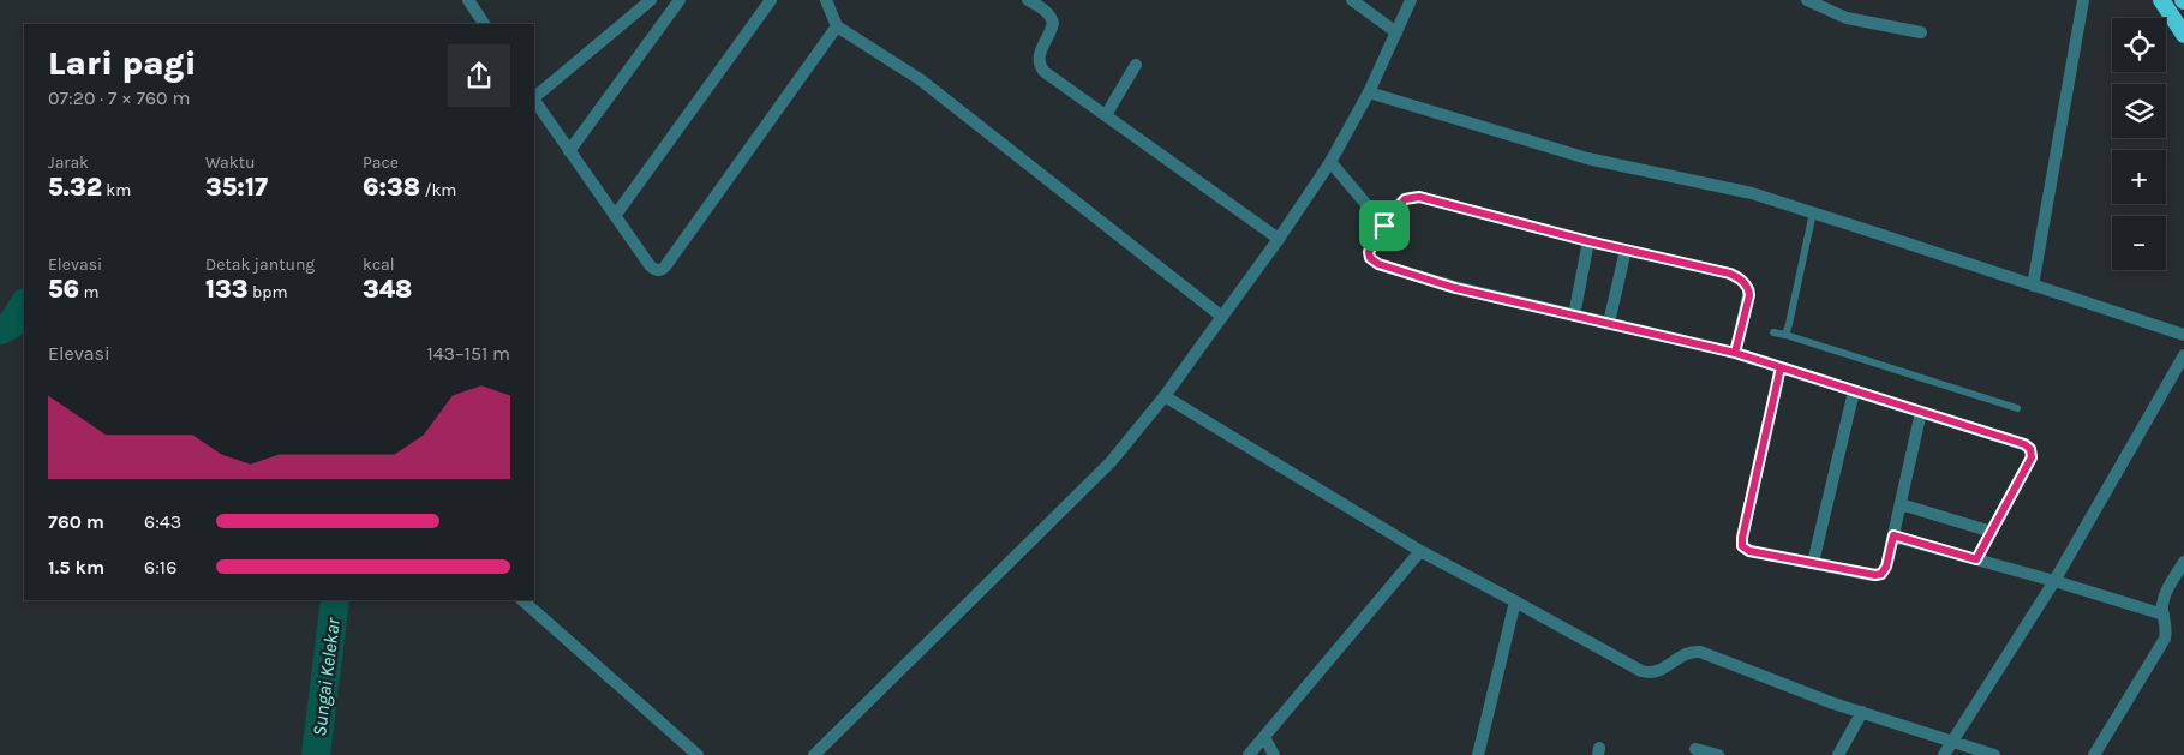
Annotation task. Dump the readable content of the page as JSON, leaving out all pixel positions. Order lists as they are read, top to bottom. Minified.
{"water":["Sungai Kelekar"],"page":{"map_buttons":["+","−"],"heading":["Lari pagi","07:20 · 7 × 760 m"],"stats":[["Jarak","5.32 km"],["Waktu","35:17"],["Pace","6:38 /km"],["Elevasi","56 m"],["Detak jantung","133 bpm"],["kcal","348"]],"chart":["Elevasi","143–151 m"],"list":[{"name":"760 m","note":"6:43"},{"name":"1.5 km","note":"6:16"}]}}
